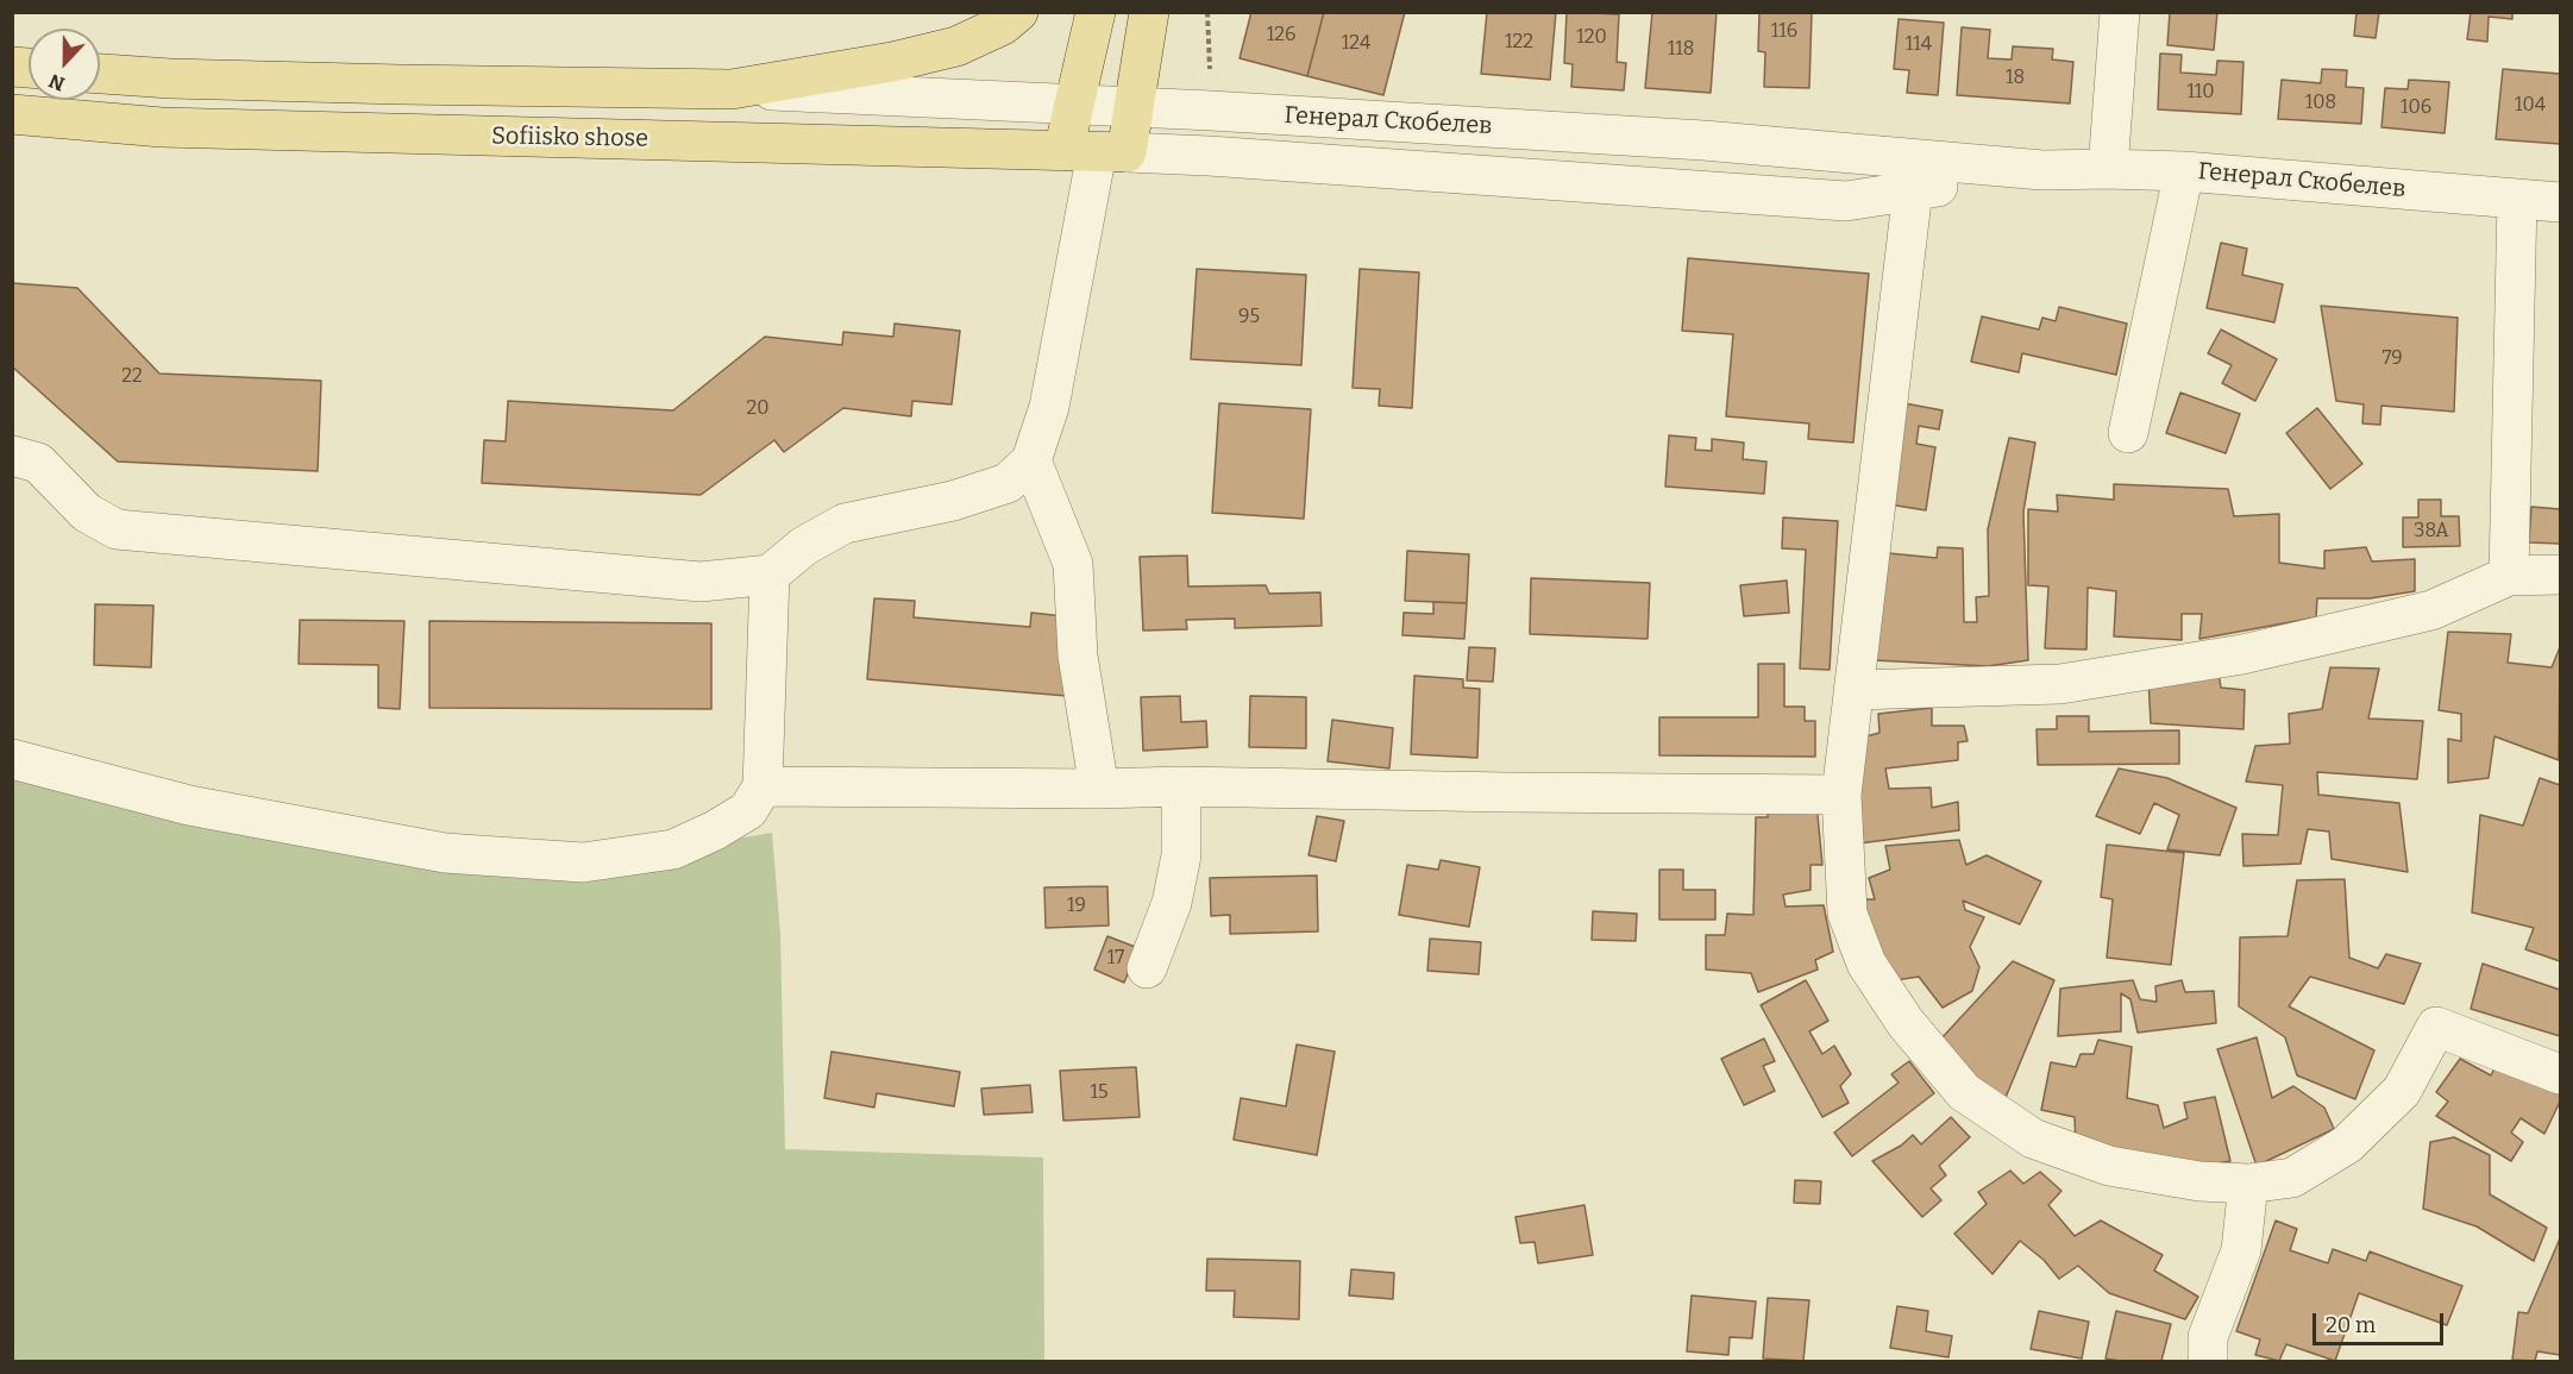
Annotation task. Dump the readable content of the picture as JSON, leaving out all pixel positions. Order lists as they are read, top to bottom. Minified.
{"streets":{"main road":["Sofiisko shose"],"street":["Генерал Скобелев"]},"crossings":[["Генерал Скобелев","Sofiisko shose"]],"house_numbers":["116","126","120","122","124","114","118","18","110","108","104","106","95","79","22","20","38А","19","17","15"],"scale_bar":"20 m","north":"bottom"}
